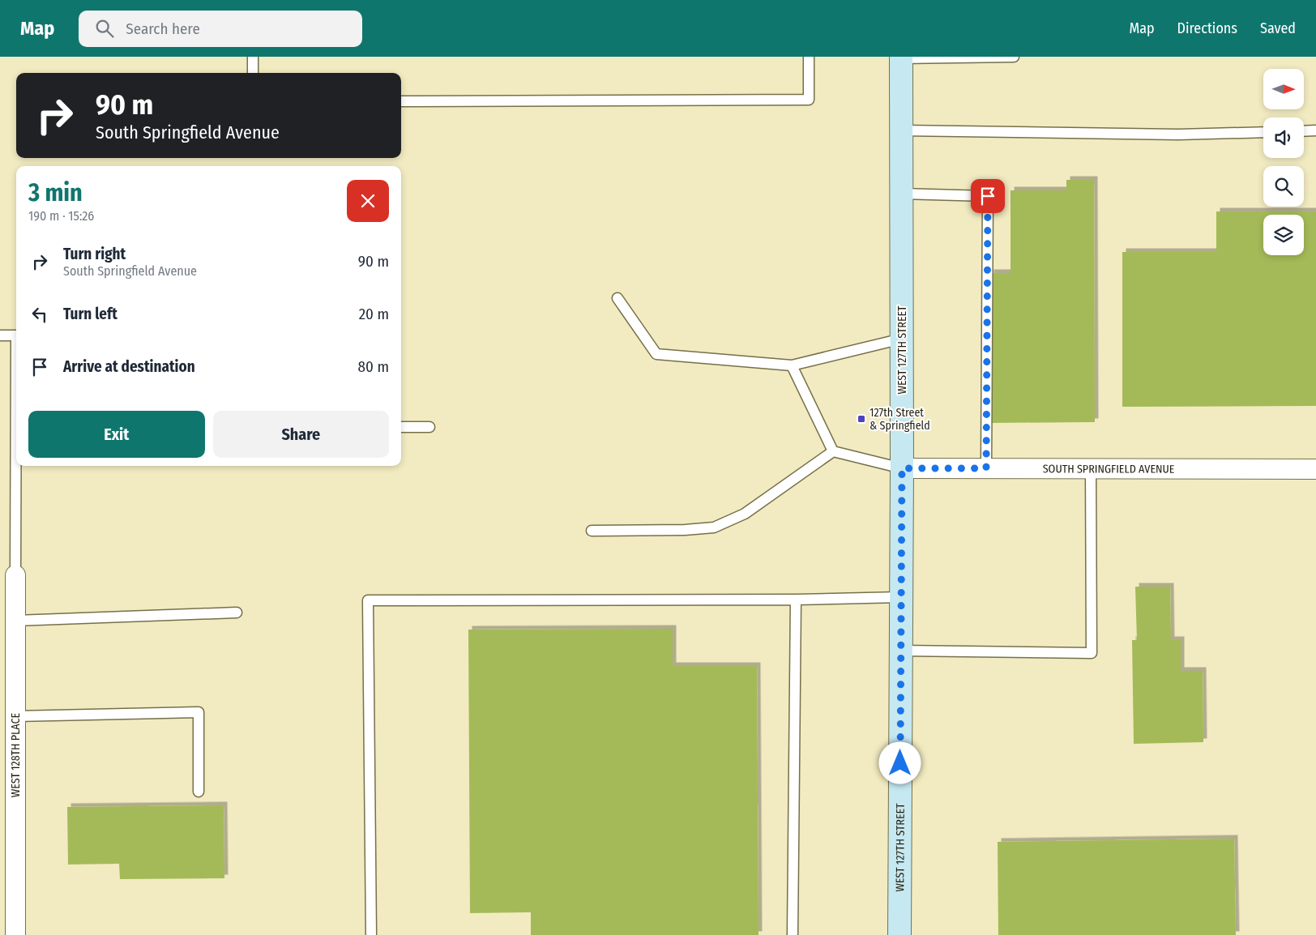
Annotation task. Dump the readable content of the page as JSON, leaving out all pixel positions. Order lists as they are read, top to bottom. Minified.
{"streets":{"main road":["WEST 127TH STREET"],"street":["SOUTH SPRINGFIELD AVENUE","WEST 128TH PLACE"]},"crossings":[["WEST 127TH STREET","SOUTH SPRINGFIELD AVENUE"]],"places":{"transit":["127th Street & Springfield"]},"north":"right","page":{"header":"Map","search":"Search here","nav":["Map","Directions","Saved"],"turn":["90 m","South Springfield Avenue"],"heading":["3 min","190 m · 15:26"],"list":[{"name":"Turn right","note":"South Springfield Avenue","value":"90 m"},{"name":"Turn left","value":"20 m"},{"name":"Arrive at destination","value":"80 m"}],"buttons":["Exit","Share"]}}
